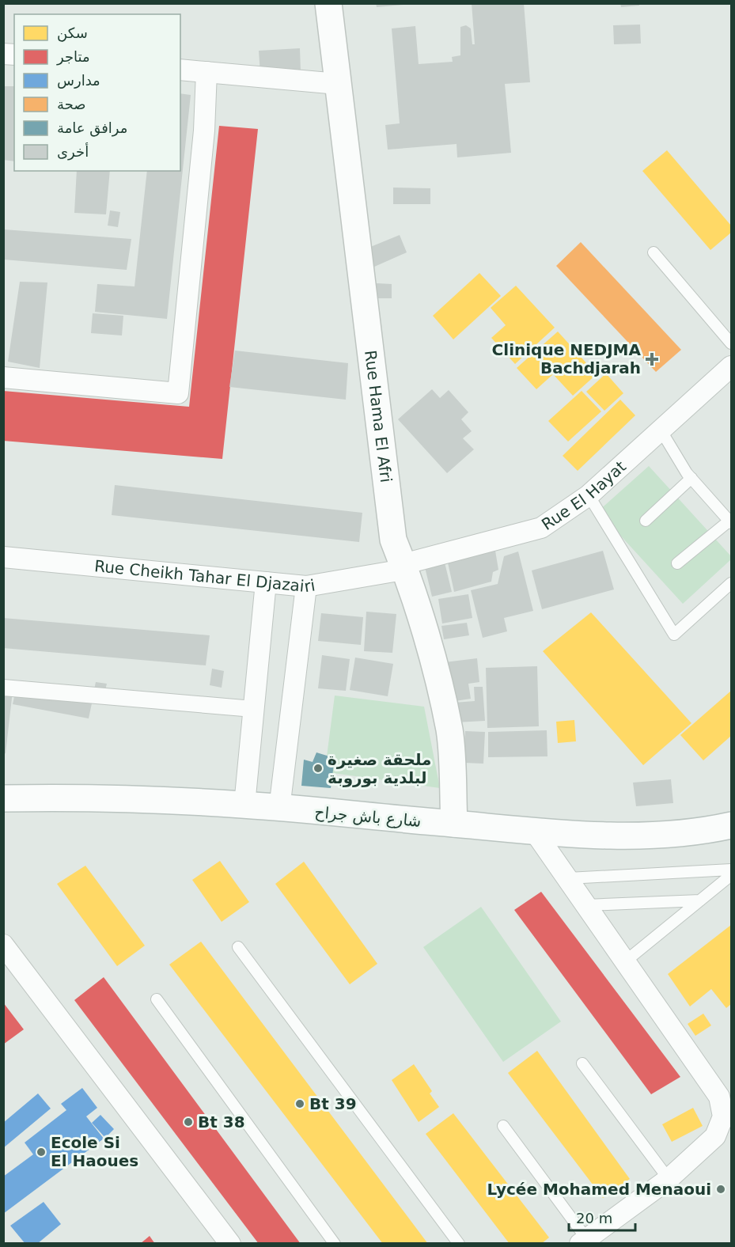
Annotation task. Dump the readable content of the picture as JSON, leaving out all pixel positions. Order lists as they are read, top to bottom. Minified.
{"streets":{"street":["Rue Hama El Afri","Rue El Hayat","Rue Cheikh Tahar El Djazairi","شارع باش جراح"]},"crossings":[["Rue Hama El Afri","Rue El Hayat"],["Rue Hama El Afri","Rue Cheikh Tahar El Djazairi"],["Rue Hama El Afri","شارع باش جراح"],["Rue El Hayat","Rue Cheikh Tahar El Djazairi"]],"places":{"health":["Clinique NEDJMA Bachdjarah"],"other":["ملحقة صغيرة لبلدية بوروبة","Bt 39","Bt 38","Ecole Si El Haoues","Lycée Mohamed Menaoui"]},"legend":["سكن","متاجر","مدارس","صحة","مرافق عامة","أخرى"],"scale_bar":"20 m"}
